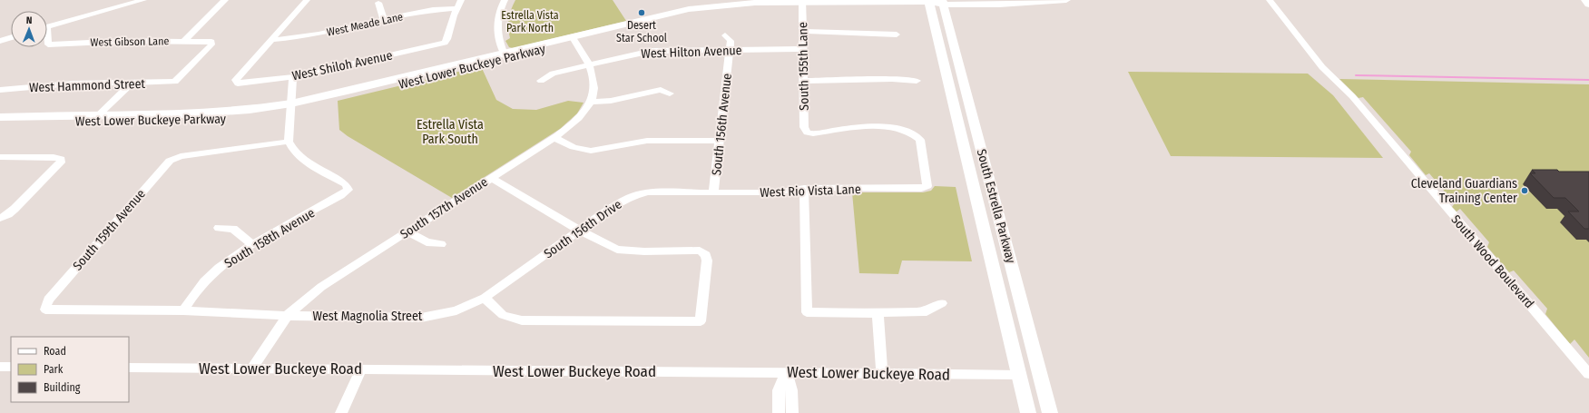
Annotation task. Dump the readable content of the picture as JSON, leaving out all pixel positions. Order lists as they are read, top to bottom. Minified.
{"streets":{"main road":["West Lower Buckeye Parkway","South Estrella Parkway"],"street":["West Meade Lane","West Gibson Lane","West Hilton Avenue","West Shiloh Avenue","South 155th Lane","West Hammond Street","South 156th Avenue","West Rio Vista Lane","South 157th Avenue","South 156th Drive","South 159th Avenue","South 158th Avenue","South Wood Boulevard","West Magnolia Street","West Lower Buckeye Road"]},"crossings":[["West Meade Lane","West Shiloh Avenue"],["West Gibson Lane","West Hammond Street"],["West Hilton Avenue","South 155th Lane"],["West Hilton Avenue","South 156th Avenue"],["West Hilton Avenue","South 157th Avenue"],["West Lower Buckeye Parkway","South 155th Lane"],["West Lower Buckeye Parkway","South Estrella Parkway"],["West Lower Buckeye Parkway","South 157th Avenue"],["South 155th Lane","West Rio Vista Lane"],["South 156th Avenue","West Rio Vista Lane"],["South 156th Avenue","South 156th Drive"],["West Rio Vista Lane","South 156th Drive"],["South Estrella Parkway","West Lower Buckeye Road"],["South 157th Avenue","West Magnolia Street"],["South 157th Avenue","West Lower Buckeye Road"],["South 156th Drive","West Magnolia Street"],["South 159th Avenue","South 158th Avenue"],["South 159th Avenue","West Magnolia Street"],["South 158th Avenue","West Magnolia Street"]],"parks":["Estrella Vista Park North","Estrella Vista Park South"],"places":["Desert Star School","Cleveland Guardians Training Center"],"legend":["Road","Park","Building"],"north":"top"}
